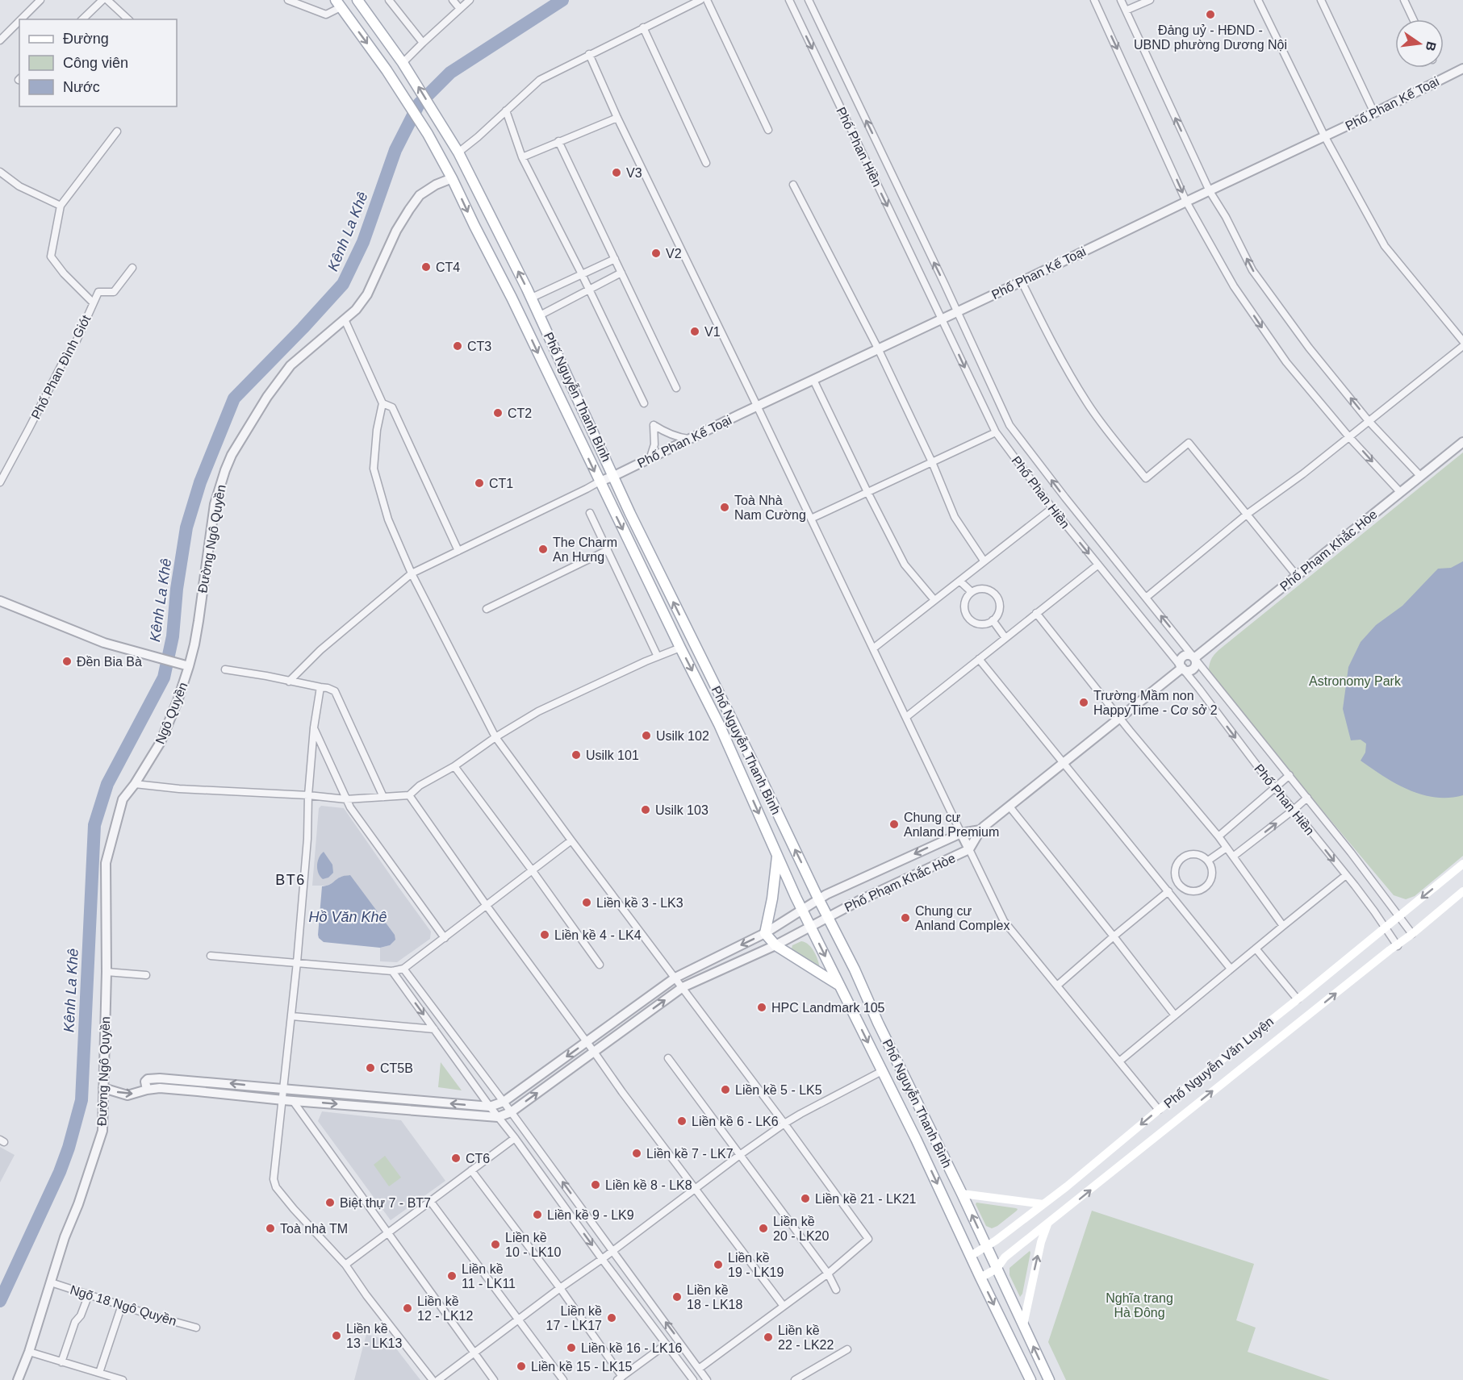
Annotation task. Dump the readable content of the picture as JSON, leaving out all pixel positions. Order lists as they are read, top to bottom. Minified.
{"streets":{"main road":["Phố Nguyễn Thanh Bình","Phố Nguyễn Văn Luyện"],"street":["Phố Phan Kế Toại","Phố Phan Hiền","Phố Phan Đình Giót","Đường Ngô Quyền","Phố Phạm Khắc Hòe","Ngô Quyền","Ngõ 18 Ngô Quyền"]},"crossings":[["Phố Phan Kế Toại","Phố Phan Hiền"],["Phố Phan Kế Toại","Phố Nguyễn Thanh Bình"],["Phố Phan Hiền","Phố Phạm Khắc Hòe"],["Phố Phan Hiền","Phố Nguyễn Văn Luyện"],["Phố Nguyễn Thanh Bình","Đường Ngô Quyền"],["Phố Nguyễn Thanh Bình","Phố Phạm Khắc Hòe"],["Phố Nguyễn Thanh Bình","Phố Nguyễn Văn Luyện"],["Đường Ngô Quyền","Ngô Quyền"],["Đường Ngô Quyền","Ngõ 18 Ngô Quyền"]],"districts":["BT6"],"water":["Kênh La Khê","Hồ Văn Khê"],"parks":["Astronomy Park","Nghĩa trang Hà Đông"],"places":["Đảng uỷ - HĐND - UBND phường Dương Nội","V3","V2","CT4","V1","CT3","CT2","CT1","Toà Nhà Nam Cường","The Charm An Hưng","Đền Bia Bà","Trường Mầm non HappyTime - Cơ sở 2","Usilk 102","Usilk 101","Usilk 103","Chung cư Anland Premium","Liền kề 3 - LK3","Chung cư Anland Complex","Liền kề 4 - LK4","HPC Landmark 105","CT5B","Liền kề 5 - LK5","Liền kề 6 - LK6","Liền kề 7 - LK7","CT6","Liền kề 8 - LK8","Liền kề 21 - LK21","Biệt thự 7 - BT7","Liền kề 9 - LK9","Toà nhà TM","Liền kề 20 - LK20","Liền kề 10 - LK10","Liền kề 19 - LK19","Liền kề 11 - LK11","Liền kề 18 - LK18","Liền kề 12 - LK12","Liền kề 17 - LK17","Liền kề 13 - LK13","Liền kề 22 - LK22","Liền kề 16 - LK16","Liền kề 15 - LK15"],"legend":["Đường","Công viên","Nước"],"north":"right"}
